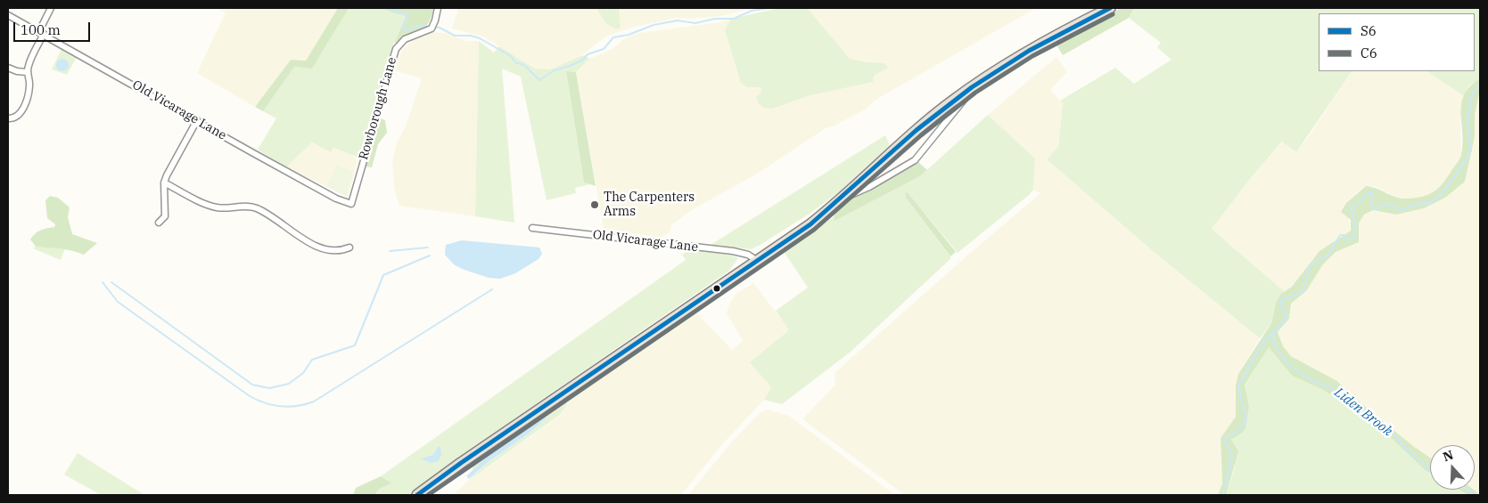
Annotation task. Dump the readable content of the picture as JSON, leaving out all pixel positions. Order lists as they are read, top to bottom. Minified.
{"streets":{"street":["Rowborough Lane","Old Vicarage Lane"]},"crossings":[["Rowborough Lane","Old Vicarage Lane"]],"water":["Liden Brook"],"places":["The Carpenters Arms"],"lines":["transit line S6","transit line C6"],"legend":["S6","C6"],"scale_bar":"100 m","north":"top"}
